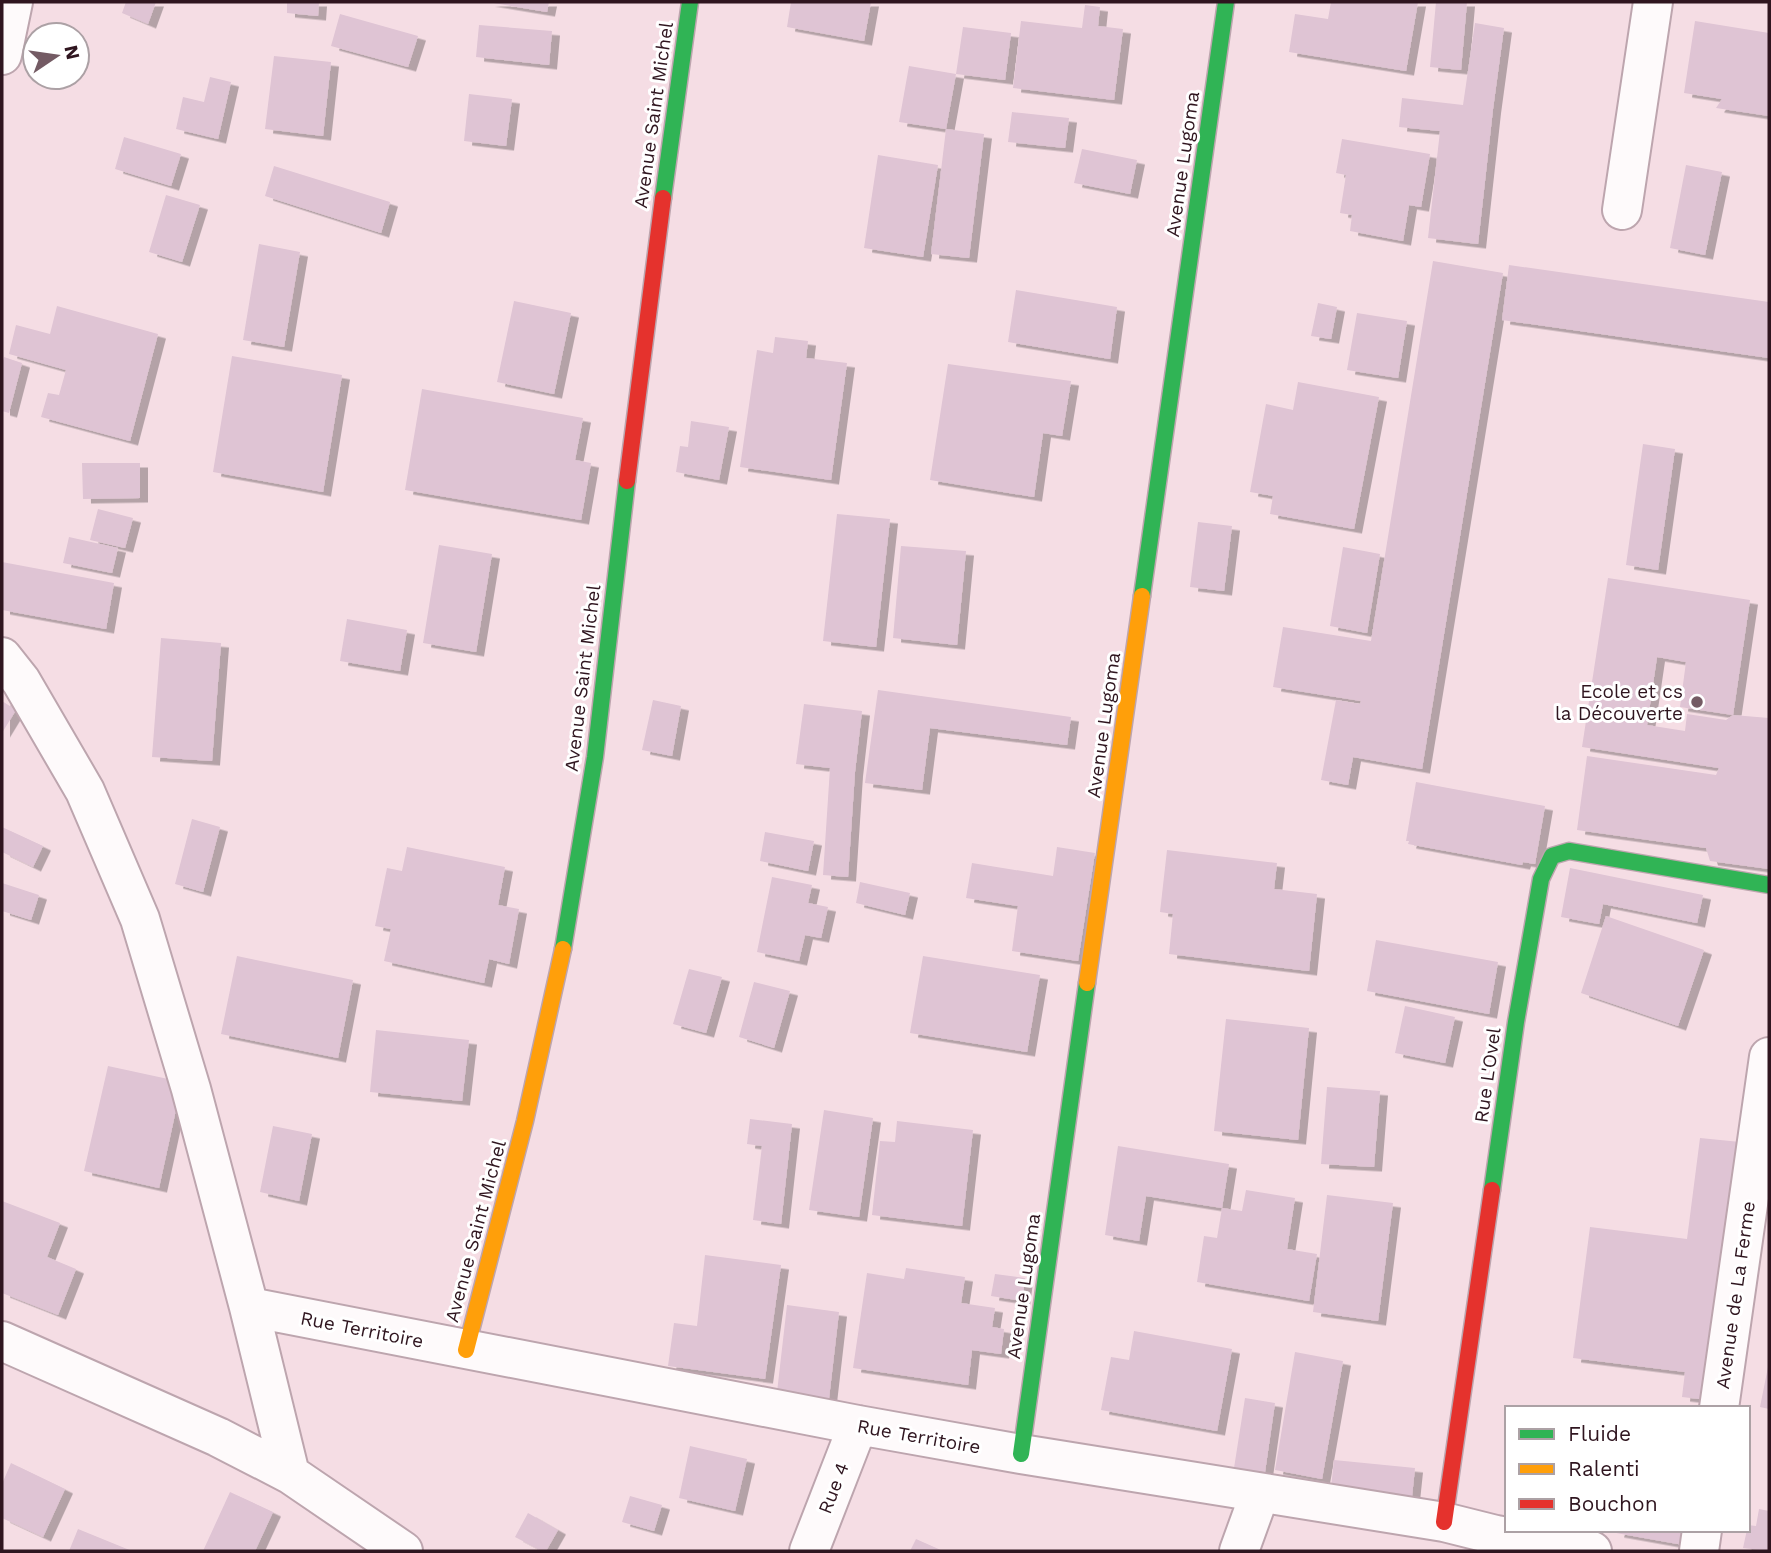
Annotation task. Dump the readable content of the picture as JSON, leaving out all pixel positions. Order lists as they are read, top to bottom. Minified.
{"streets":{"street":["Avenue Saint Michel","Avenue Lugoma","Rue L'Ovel","Avenue de La Ferme","Rue Territoire","Rue 4"]},"crossings":[["Avenue Saint Michel","Rue Territoire"],["Avenue Lugoma","Rue Territoire"],["Rue L'Ovel","Rue Territoire"],["Rue Territoire","Rue 4"]],"places":["Ecole et cs la Découverte"],"legend":["Fluide","Ralenti","Bouchon"],"north":"right"}
